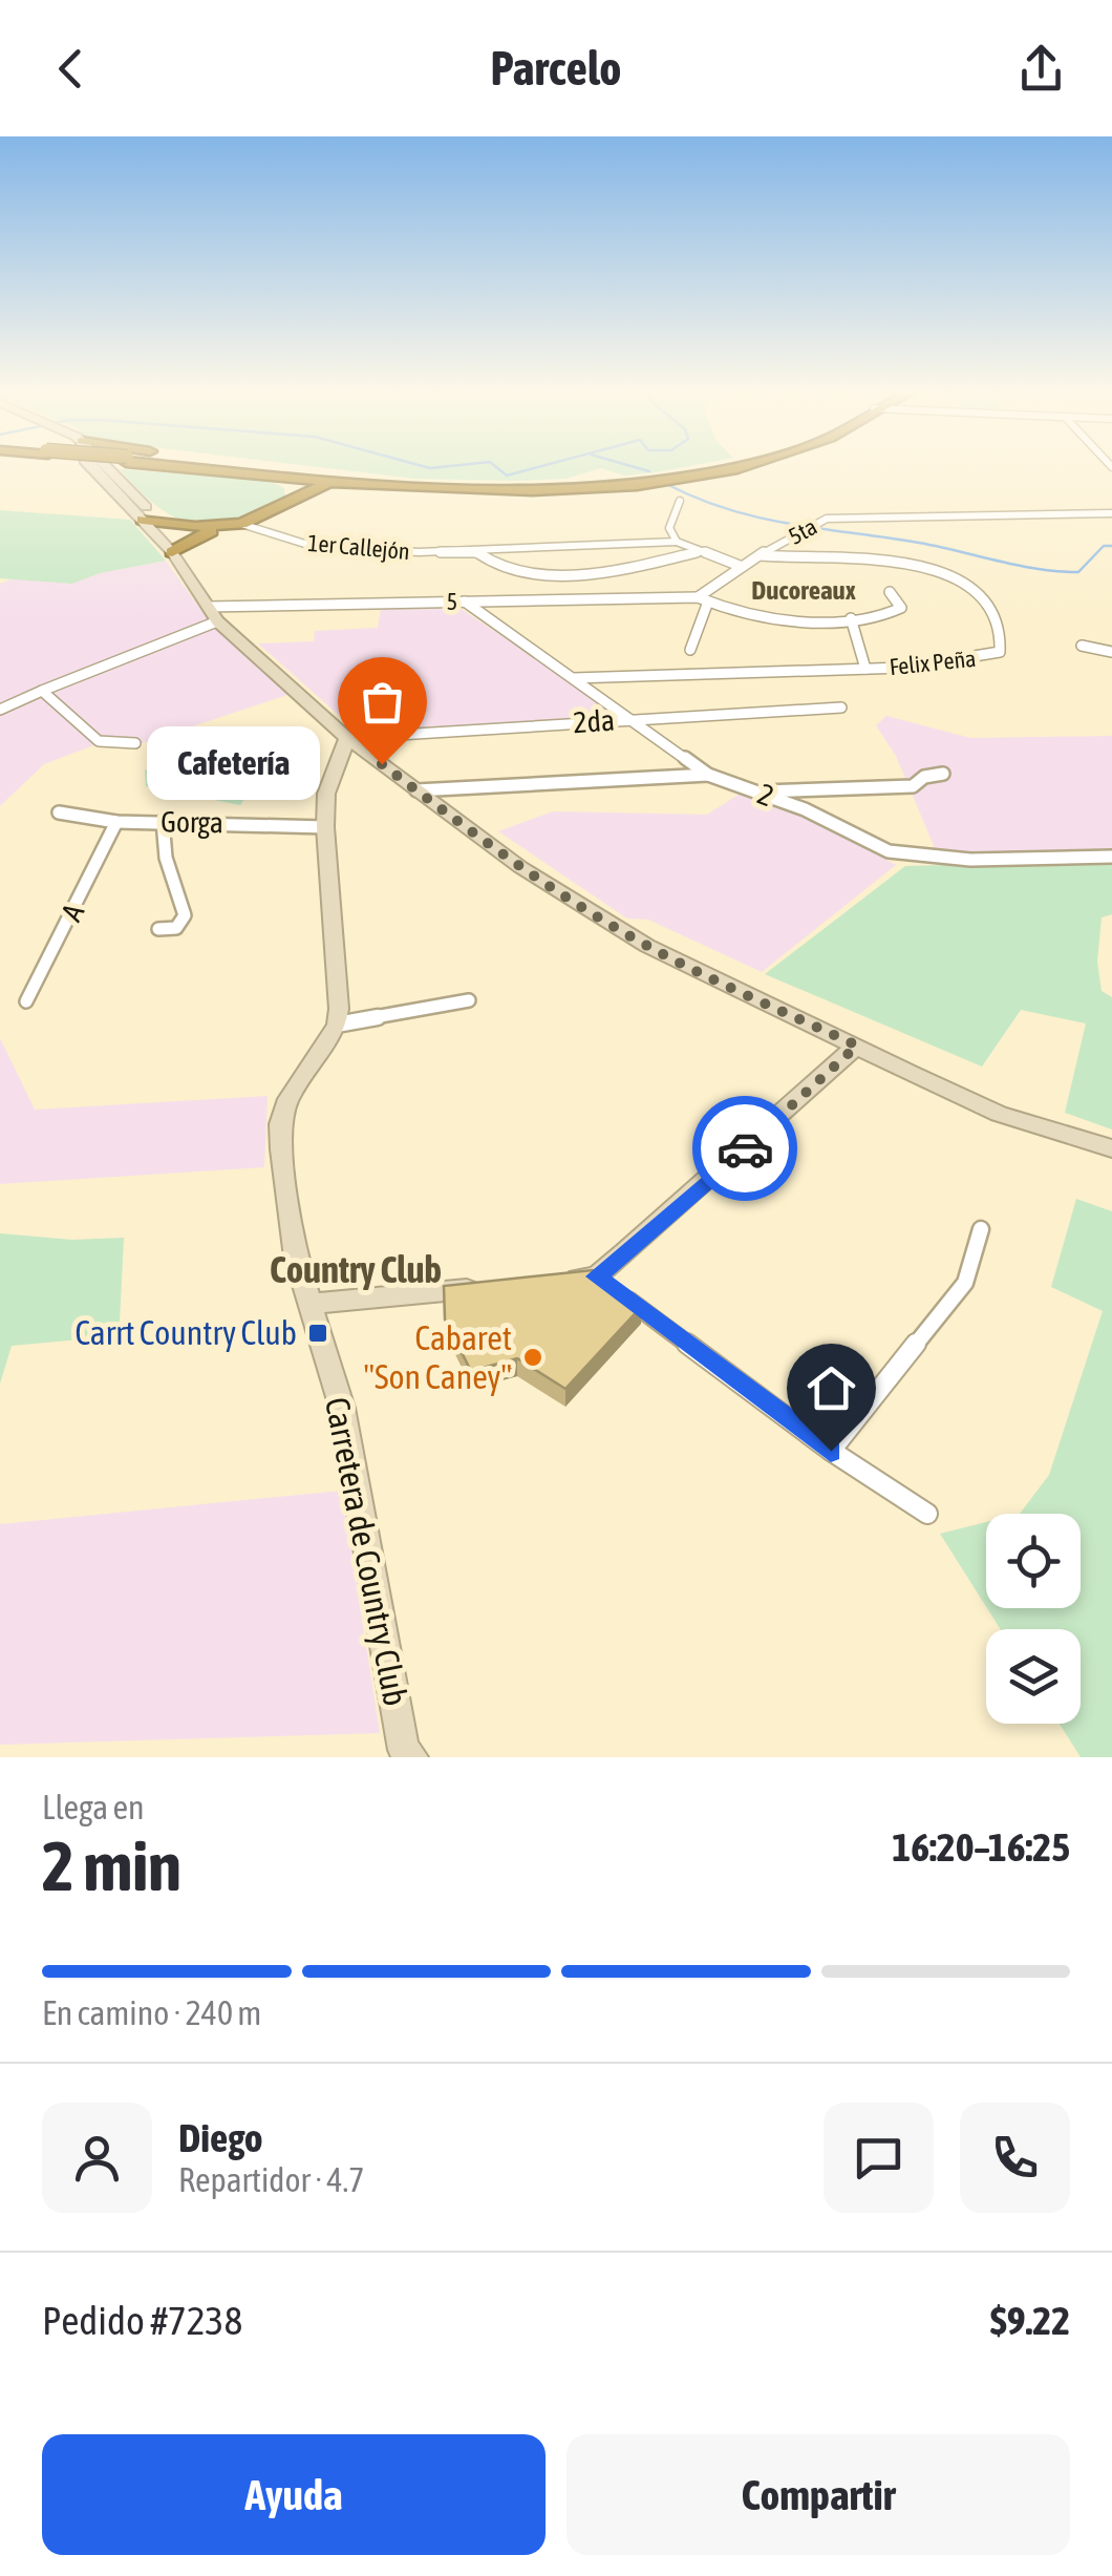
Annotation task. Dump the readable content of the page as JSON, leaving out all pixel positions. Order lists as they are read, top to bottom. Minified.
{"streets":{"main road":["Carretera de Country Club"],"street":["5ta","1er Callejón","5","Felix Peña","2da","2","Gorga","A"]},"crossings":[["5ta","5"],["5ta","Felix Peña"],["5","2"],["Felix Peña","2"],["2da","2"],["2da","Carretera de Country Club"],["Gorga","A"],["Gorga","Carretera de Country Club"]],"districts":["Ducoreaux","Country Club"],"places":{"other":["Cafetería","Cabaret \"Son Caney\""],"transit":["Carrt Country Club"]},"page":{"header":"Parcelo","bubble":"Cafetería","heading":["2 min","Llega en","16:20–16:25"],"panel":["Diego","Repartidor · 4.7","Pedido #7238","$9.22"],"bar":"En camino · 240 m","buttons":["Ayuda","Compartir"]}}
